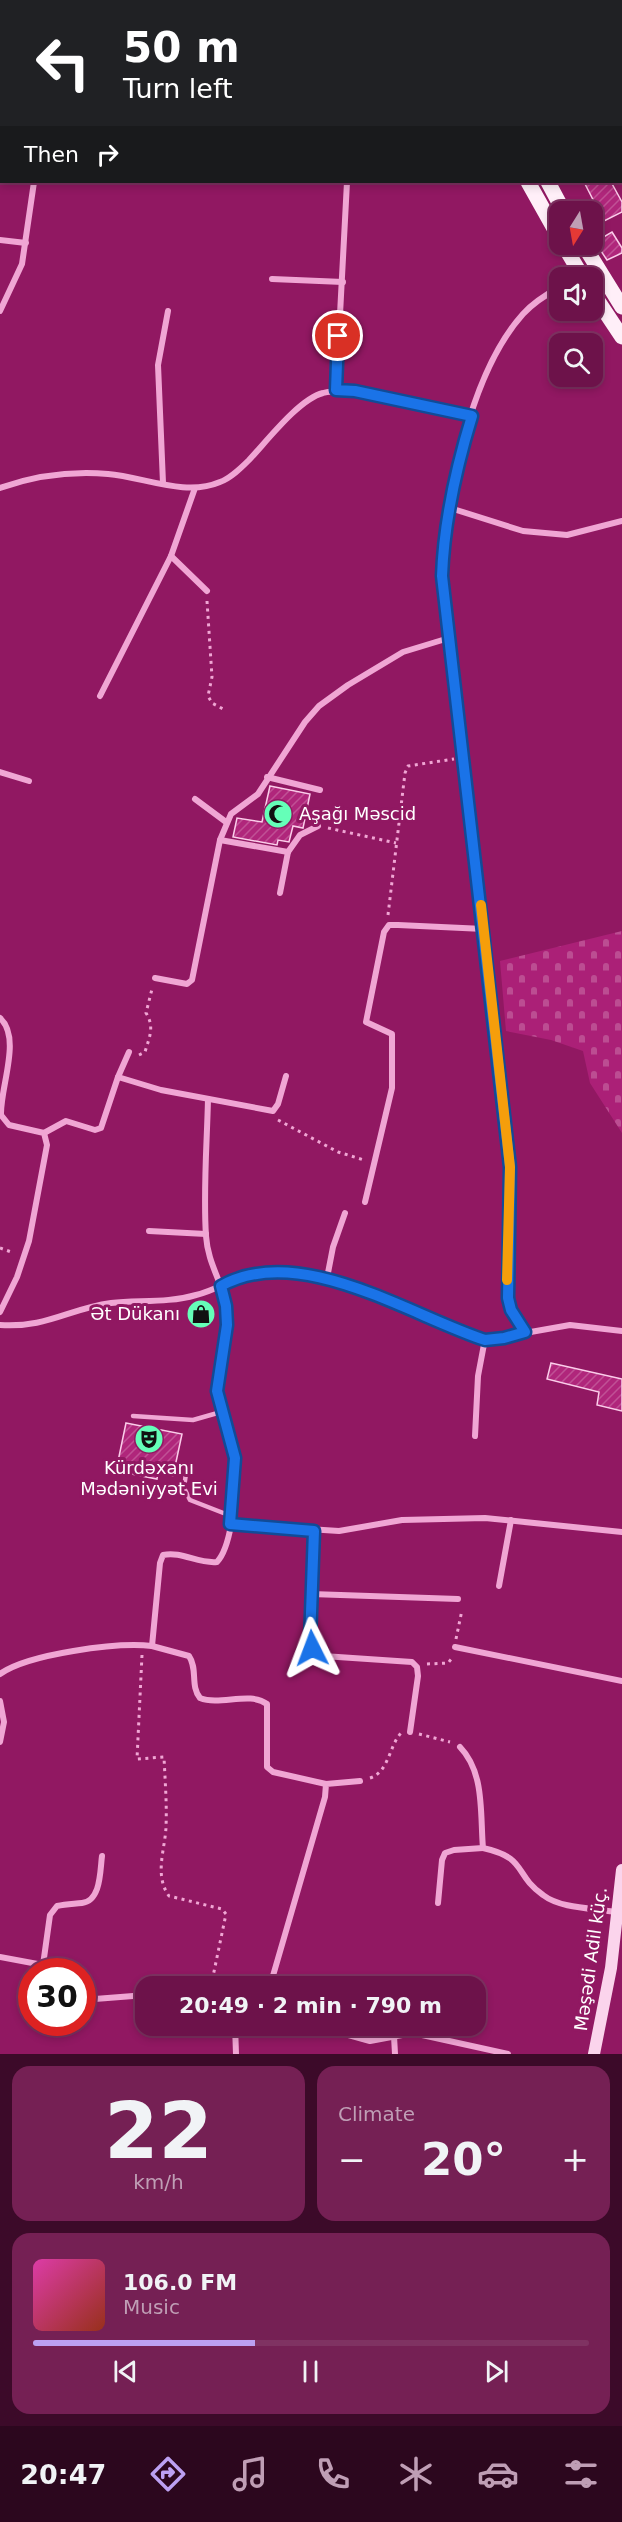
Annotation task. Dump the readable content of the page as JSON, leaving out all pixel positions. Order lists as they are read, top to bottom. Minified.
{"streets":{"street":["Məşədi Adil küç."]},"places":{"mosque":["Aşağı Məscid"],"shop":["Ət Dükanı"],"theatre":["Kürdəxanı Mədəniyyət Evi"]},"north":"bottom","page":{"turn":["50 m","Turn left"],"then":"Then","limit":"30","trip":"20:49 · 2 min · 790 m","tile":[["22","km/h"],"Climate"],"heat":["−","20°","+"],"song":["106.0 FM","Music"],"tabs":"20:47"}}
